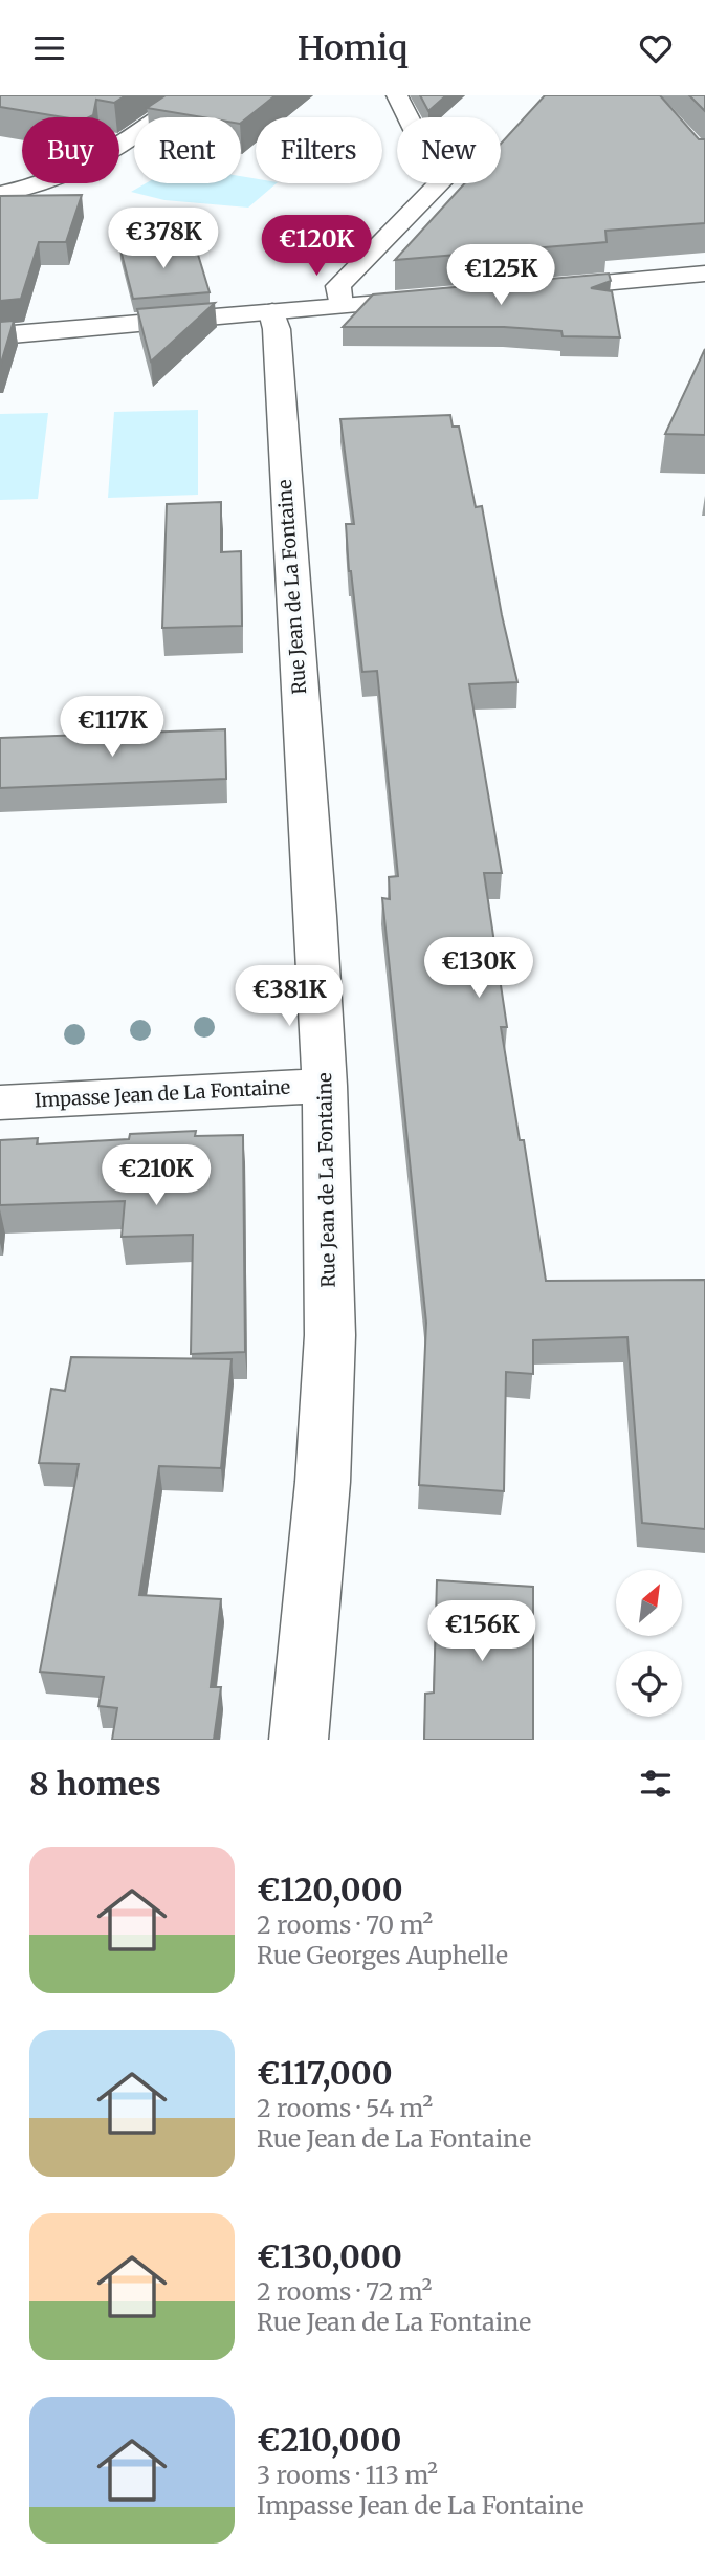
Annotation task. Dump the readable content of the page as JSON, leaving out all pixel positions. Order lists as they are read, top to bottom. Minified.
{"streets":{"street":["Rue Jean de La Fontaine","Impasse Jean de La Fontaine"]},"crossings":[["Rue Jean de La Fontaine","Impasse Jean de La Fontaine"]],"north":"top right","page":{"header":"Homiq","chip":["Buy","Rent","Filters","New"],"price":["€378K","€120K","€125K","€117K","€130K","€381K","€210K","€156K"],"heading":"8 homes","list":[{"name":"€120,000","note":"2 rooms · 70 m² · Rue Georges Auphelle"},{"name":"€117,000","note":"2 rooms · 54 m² · Rue Jean de La Fontaine"},{"name":"€130,000","note":"2 rooms · 72 m² · Rue Jean de La Fontaine"},{"name":"€210,000","note":"3 rooms · 113 m² · Impasse Jean de La Fontaine"}]}}
